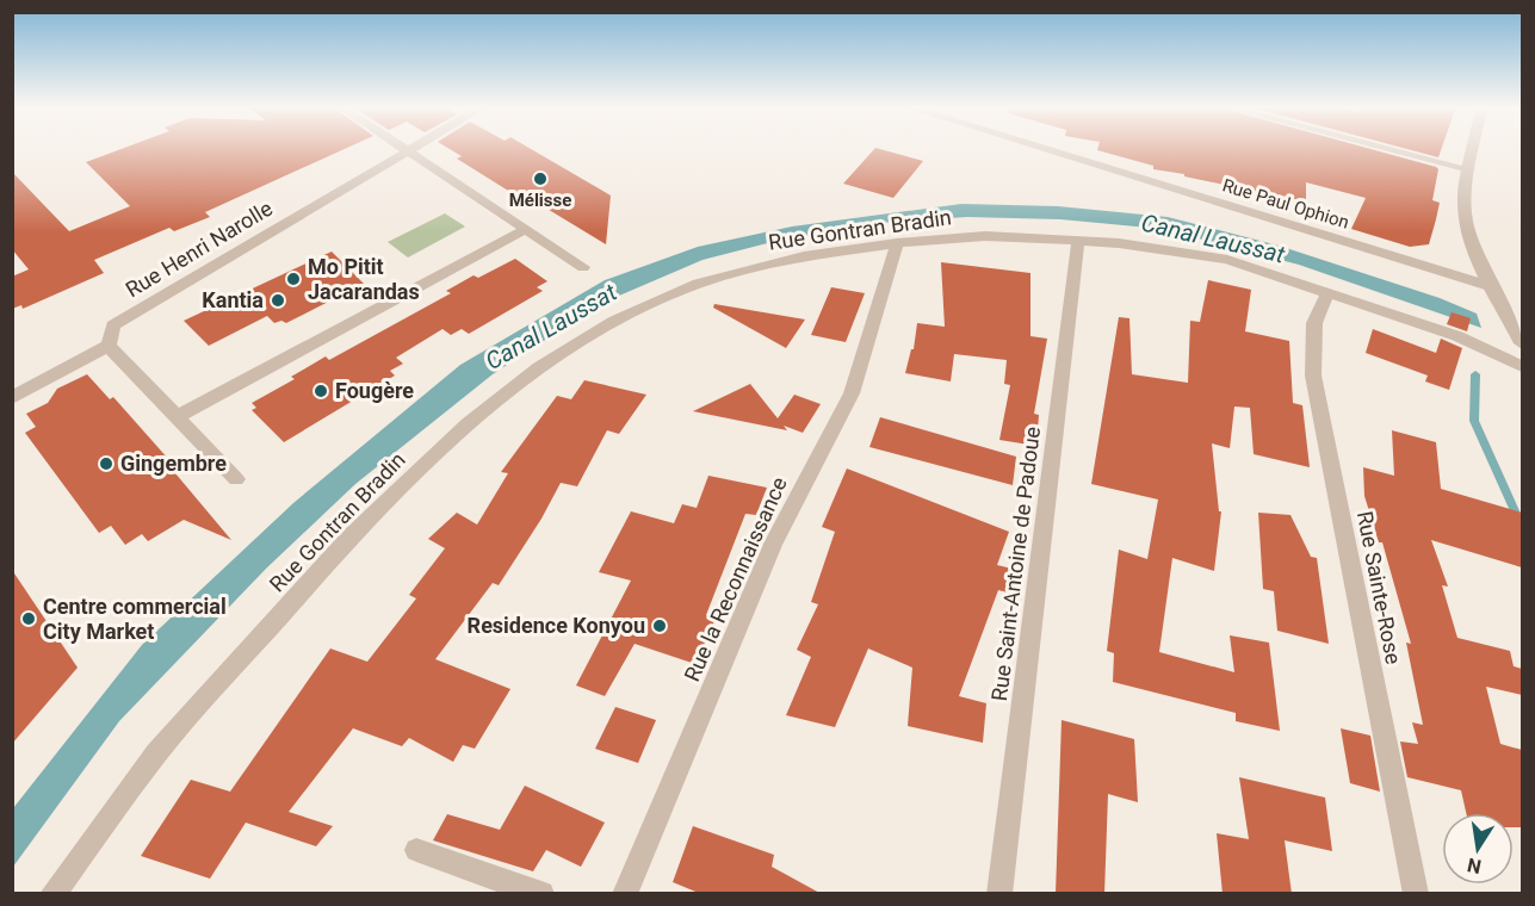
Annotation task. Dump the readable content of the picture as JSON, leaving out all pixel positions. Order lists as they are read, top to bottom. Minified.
{"streets":{"street":["Rue Paul Ophion","Rue Gontran Bradin","Rue Henri Narolle","Rue Saint-Antoine de Padoue","Rue la Reconnaissance","Rue Sainte-Rose"]},"crossings":[["Rue Gontran Bradin","Rue Saint-Antoine de Padoue"],["Rue Gontran Bradin","Rue la Reconnaissance"],["Rue Gontran Bradin","Rue Sainte-Rose"]],"water":["Canal Laussat"],"places":["Mélisse","Mo Pitit Jacarandas","Kantia","Fougère","Gingembre","Centre commercial City Market","Residence Konyou"],"north":"bottom"}
